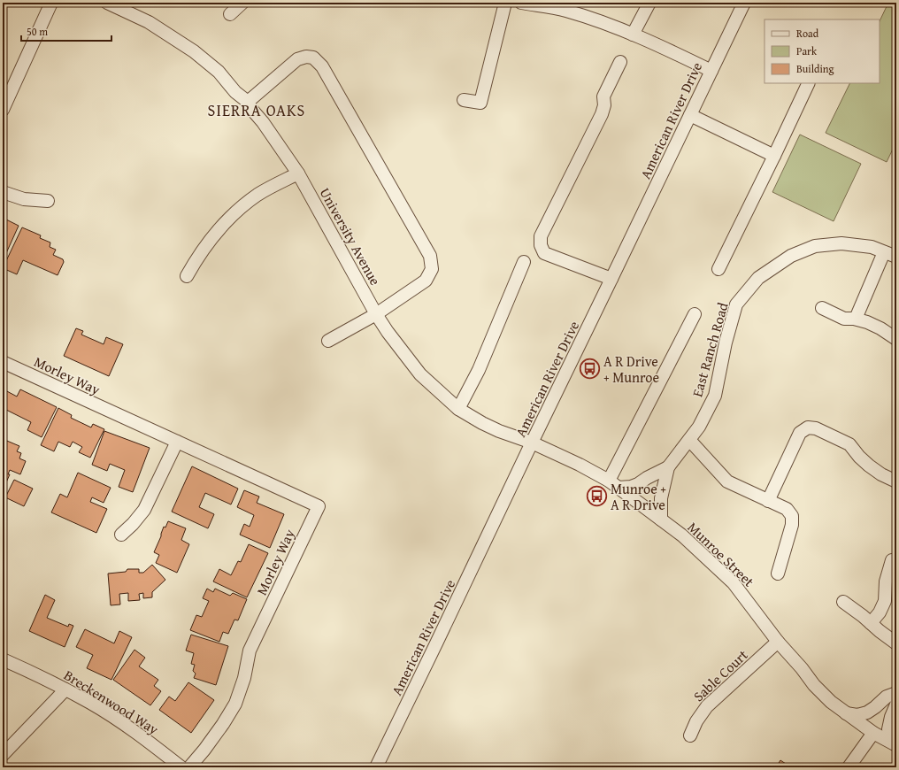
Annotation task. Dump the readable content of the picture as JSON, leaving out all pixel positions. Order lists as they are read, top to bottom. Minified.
{"streets":{"street":["American River Drive","University Avenue","East Ranch Road","Morley Way","Munroe Street","Sable Court","Breckenwood Way"]},"crossings":[["American River Drive","University Avenue"],["American River Drive","Munroe Street"],["University Avenue","Munroe Street"],["East Ranch Road","Munroe Street"],["Munroe Street","Sable Court"]],"districts":["SIERRA OAKS"],"places":{"bus stop":["A R Drive + Munroe","Munroe + A R Drive"]},"legend":["Road","Park","Building"],"scale_bar":"50 m"}
